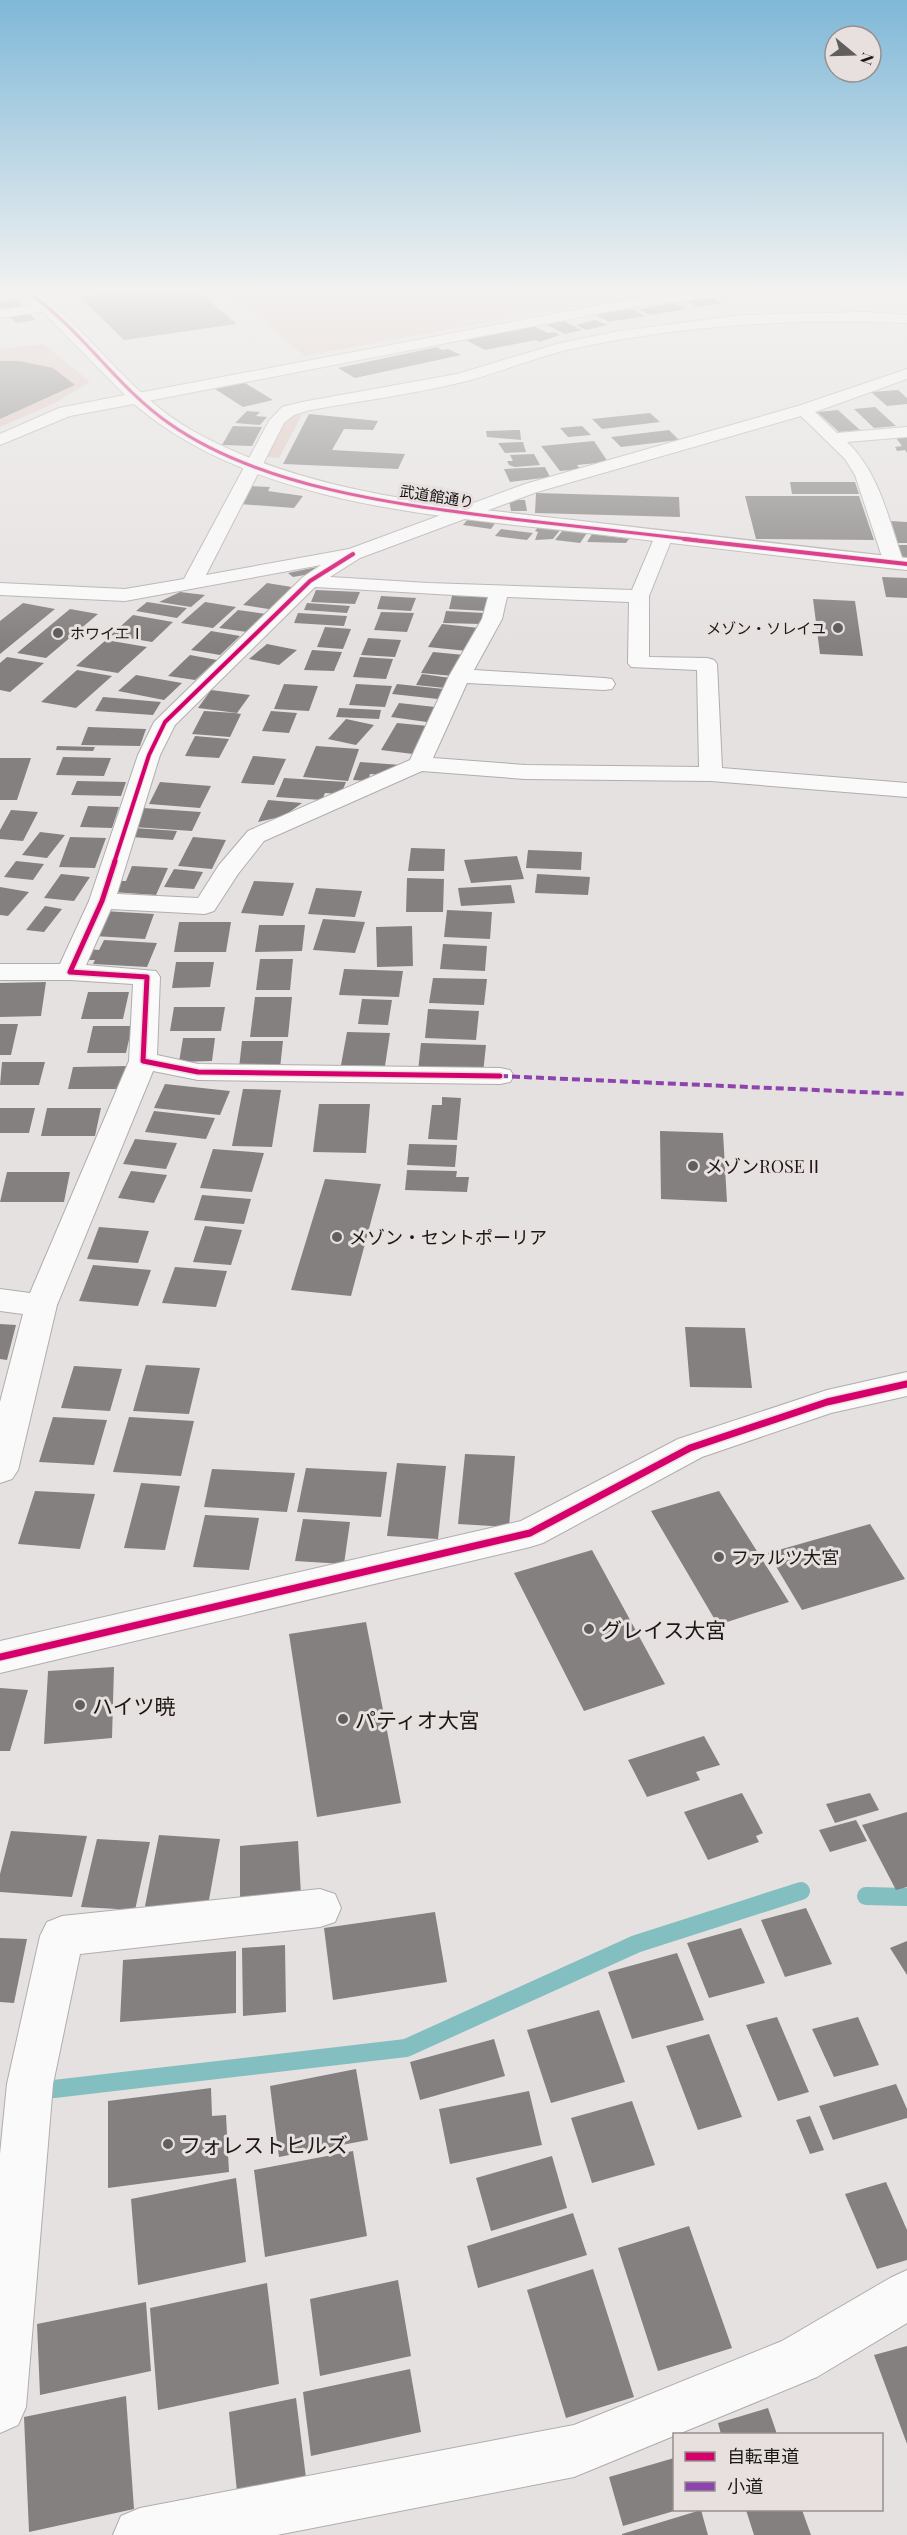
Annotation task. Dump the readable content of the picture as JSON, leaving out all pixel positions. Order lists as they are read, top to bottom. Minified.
{"streets":{"street":["武道館通り"]},"places":["メゾン・ソレイユ","ホワイエⅠ","メゾンROSEⅡ","メゾン・セントポーリア","ファルツ大宮","グレイス大宮","ハイツ暁","パティオ大宮","フォレストヒルズ"],"legend":["自転車道","小道"],"north":"right"}
